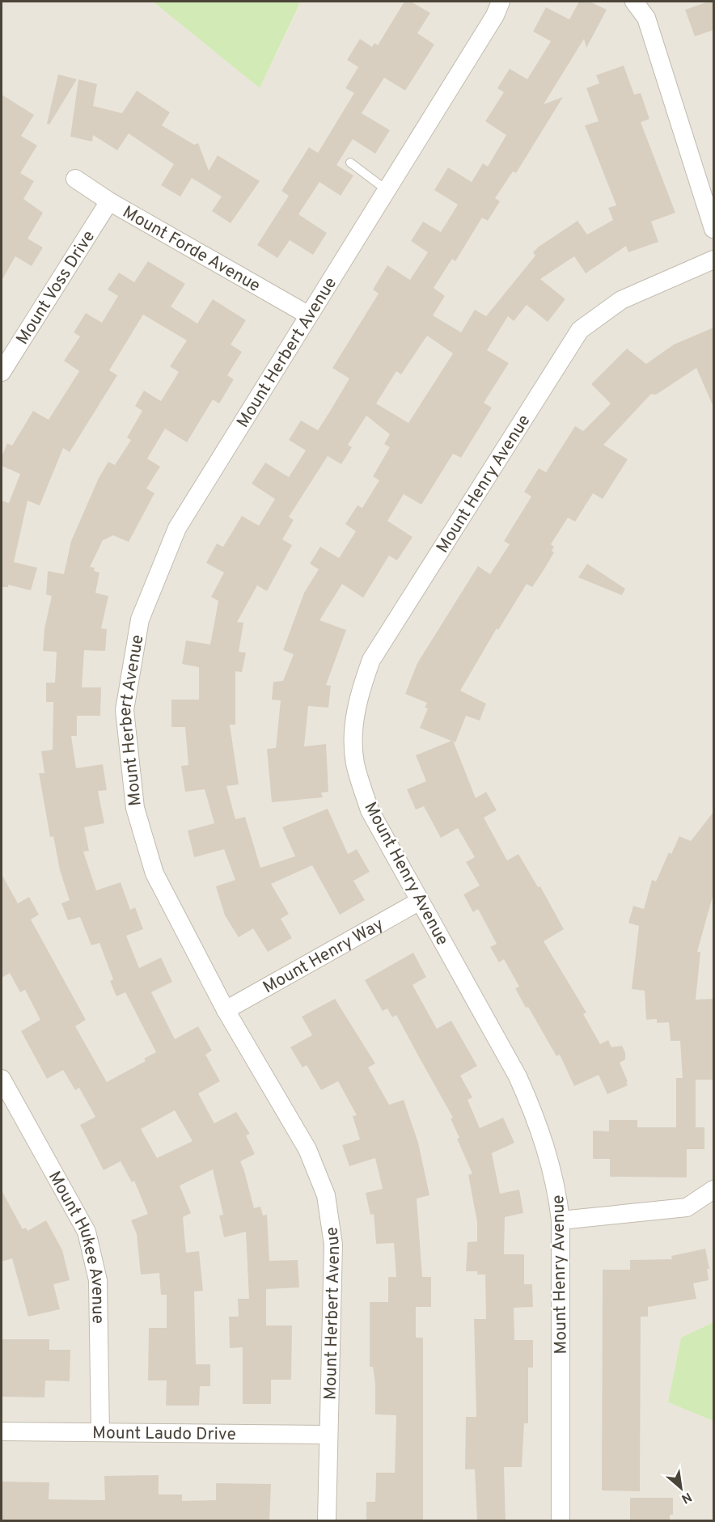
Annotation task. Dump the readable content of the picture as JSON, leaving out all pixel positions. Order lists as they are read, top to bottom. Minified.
{"streets":{"street":["Mount Forde Avenue","Mount Voss Drive","Mount Herbert Avenue","Mount Henry Avenue","Mount Henry Way","Mount Hukee Avenue","Mount Laudo Drive"]},"crossings":[["Mount Forde Avenue","Mount Voss Drive"],["Mount Forde Avenue","Mount Herbert Avenue"],["Mount Herbert Avenue","Mount Henry Way"],["Mount Herbert Avenue","Mount Laudo Drive"],["Mount Henry Avenue","Mount Henry Way"],["Mount Hukee Avenue","Mount Laudo Drive"]],"north":"bottom right"}
